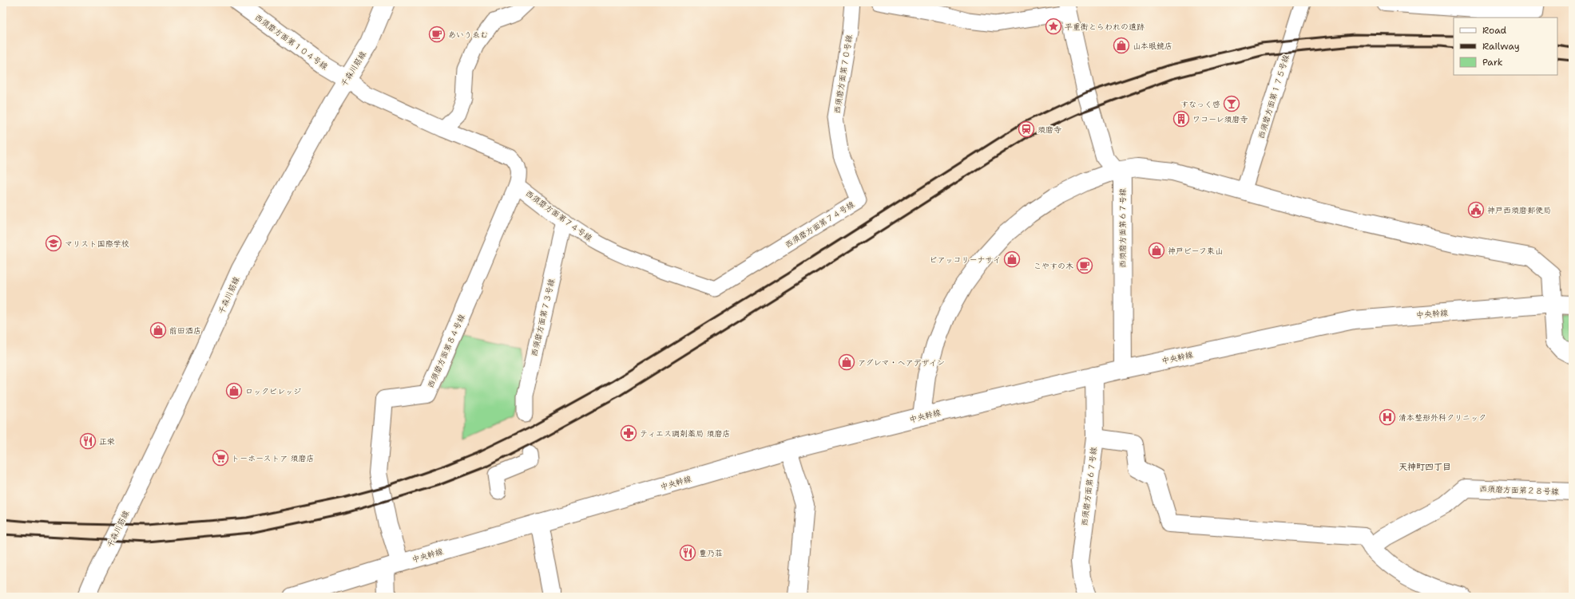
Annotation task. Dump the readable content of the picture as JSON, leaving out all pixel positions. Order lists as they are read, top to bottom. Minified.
{"streets":{"street":["西須磨方面第１０４号線","千森川筋線","西須磨方面第６７号線","中央幹線","西須磨方面第８４号線","西須磨方面第２８号線"],"lane":["西須磨方面第７０号線","西須磨方面第１７５号線","西須磨方面第７４号線","西須磨方面第７３号線"]},"crossings":[["西須磨方面第１０４号線","千森川筋線"],["西須磨方面第７０号線","西須磨方面第７４号線"],["西須磨方面第７４号線","西須磨方面第７３号線"],["西須磨方面第７４号線","西須磨方面第８４号線"],["西須磨方面第６７号線","中央幹線"],["中央幹線","西須磨方面第８４号線"]],"districts":["天神町四丁目"],"places":{"place":["平重衡とらわれの遺跡"],"cafe":["あいうゑむ","こやすの木"],"shop":["山本眼鏡店","神戸ビーフ東山","ピアッコリーナサイ","前田酒店","アグレマ・ヘアデザイン","ロックビレッジ"],"bar":["すなっく啓"],"building":["ワコーレ須磨寺"],"station":["須磨寺"],"public building":["神戸西須磨郵便局"],"school or university":["マリスト国際学校"],"hospital":["清本整形外科クリニック"],"pharmacy":["ティエス調剤薬局 須磨店"],"restaurant":["正栄","豊乃荘"],"supermarket":["トーホーストア 須磨店"]},"legend":["Road","Railway","Park"]}
